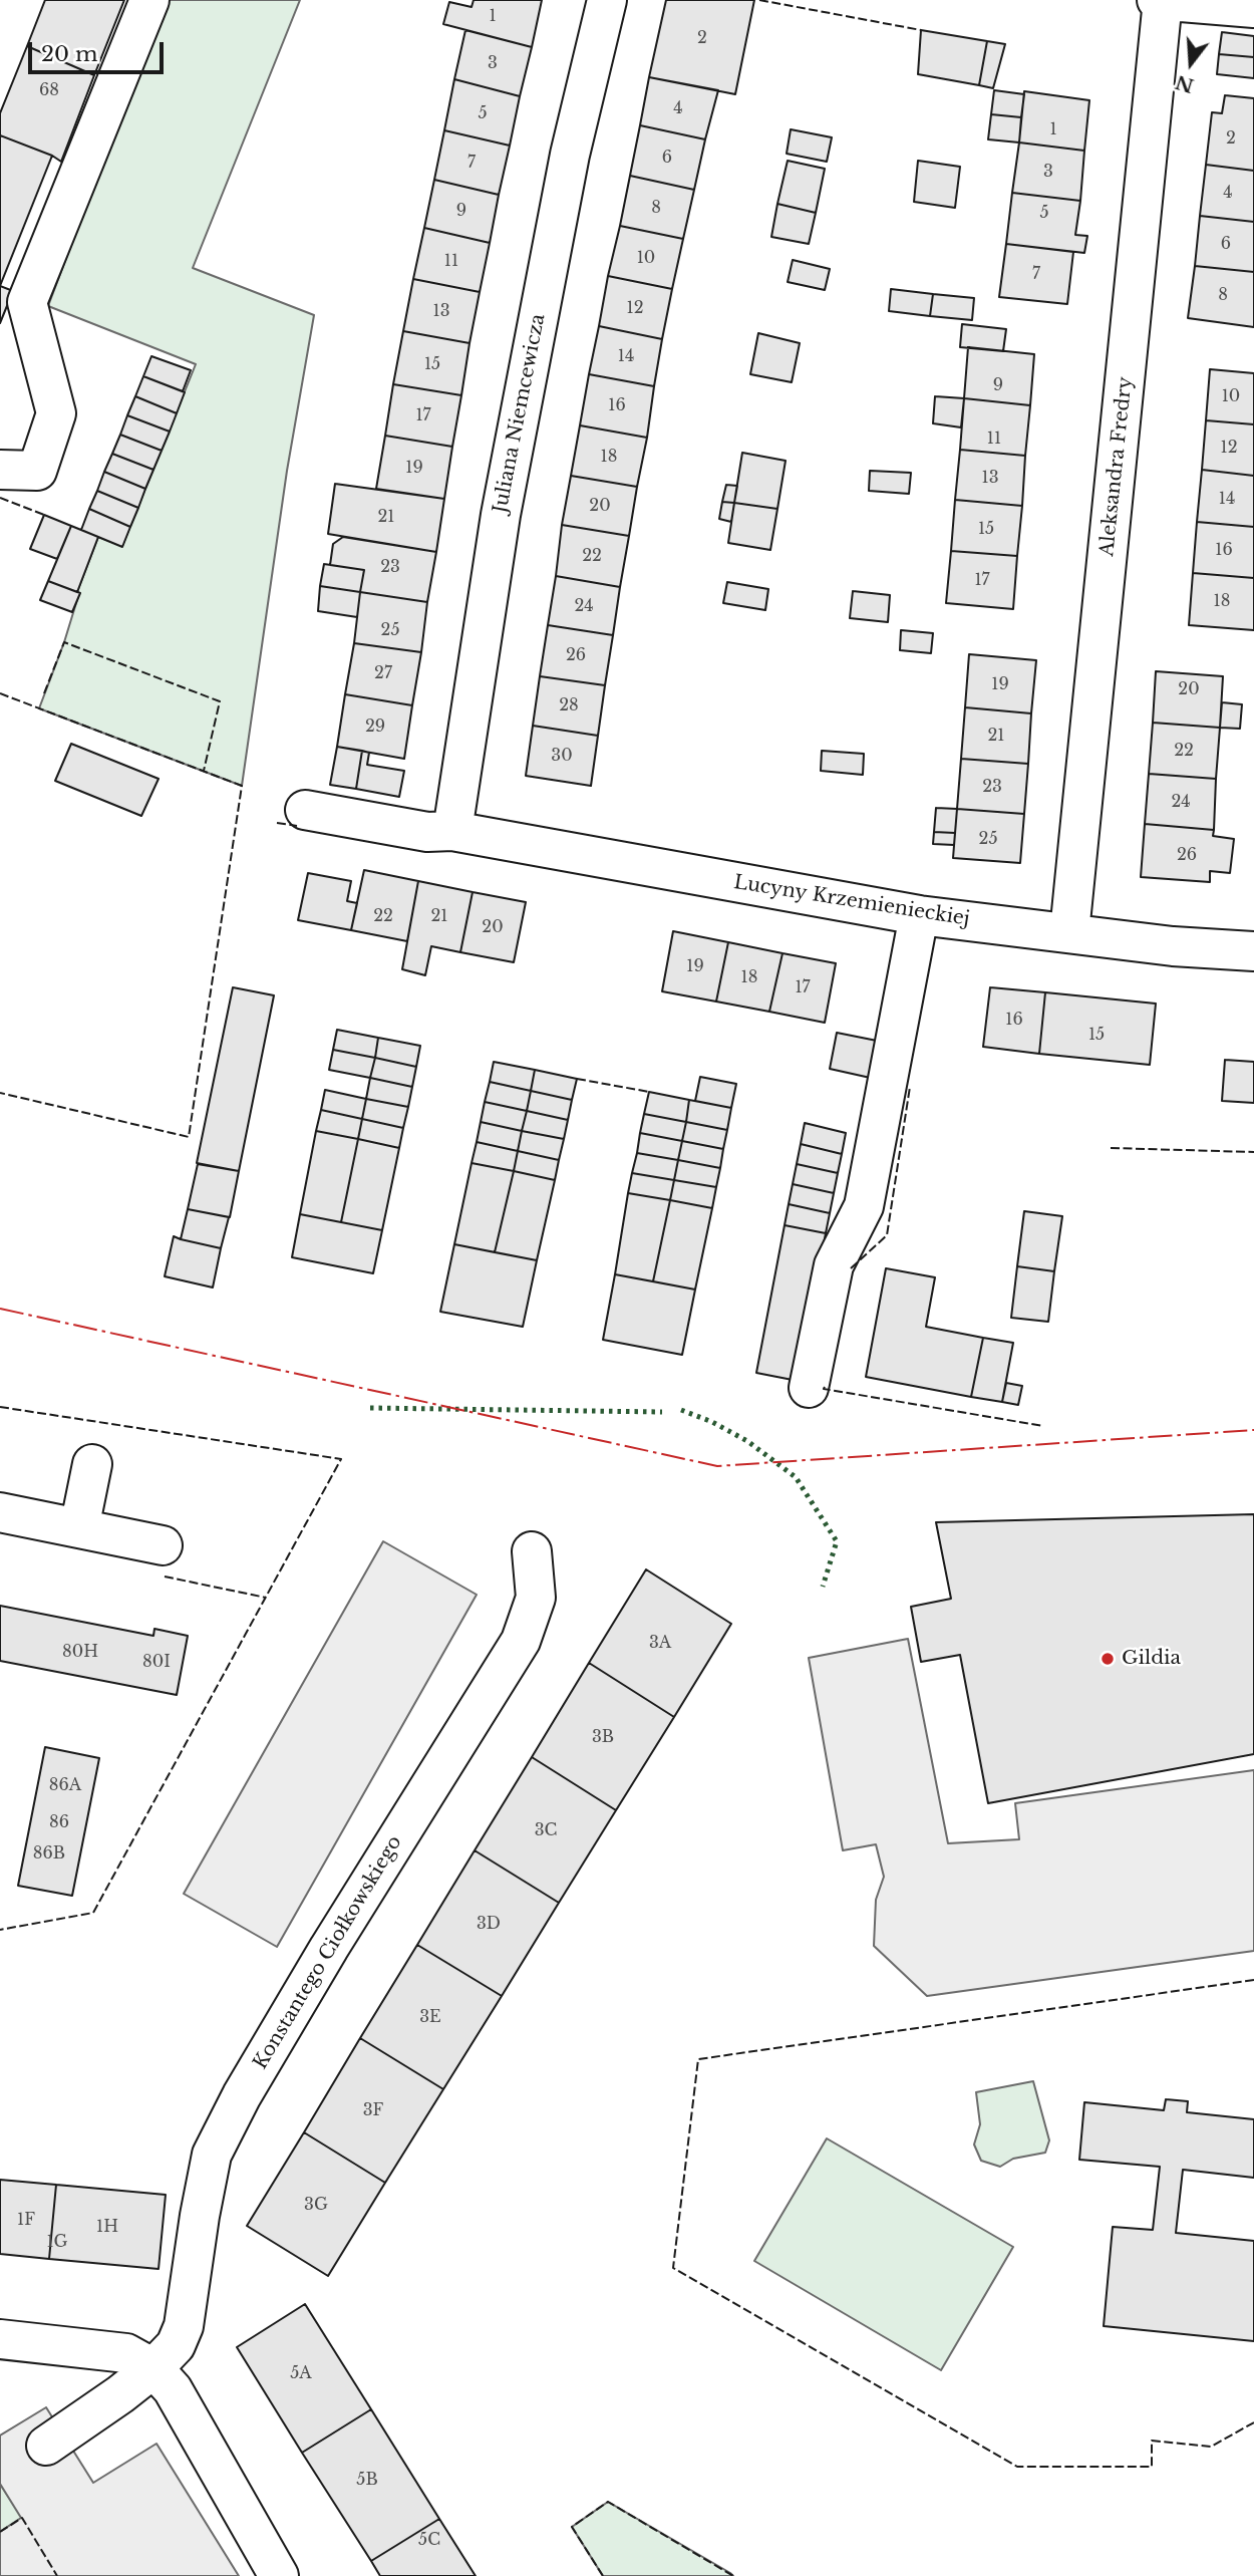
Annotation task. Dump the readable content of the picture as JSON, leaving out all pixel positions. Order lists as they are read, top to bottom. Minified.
{"streets":{"street":["Juliana Niemcewicza","Aleksandra Fredry","Lucyny Krzemienieckiej","Konstantego Ciołkowskiego"]},"crossings":[["Juliana Niemcewicza","Lucyny Krzemienieckiej"],["Aleksandra Fredry","Lucyny Krzemienieckiej"]],"places":["Gildia"],"house_numbers":["1","2","3","68","4","5","1","2","6","7","3","4","8","9","5","6","10","11","7","8","12","13","14","15","9","10","16","17","11","12","18","19","13","14","20","21","15","16","22","23","17","18","24","25","26","27","19","20","28","29","21","22","30","23","24","25","26","22","21","20","19","18","17","16","15","3A","80H","80I","3B","86A","86","3C","86B","3D","3E","3F","3G","1F","1H","1G","5A","5B","5C"],"scale_bar":"20 m","north":"bottom"}
